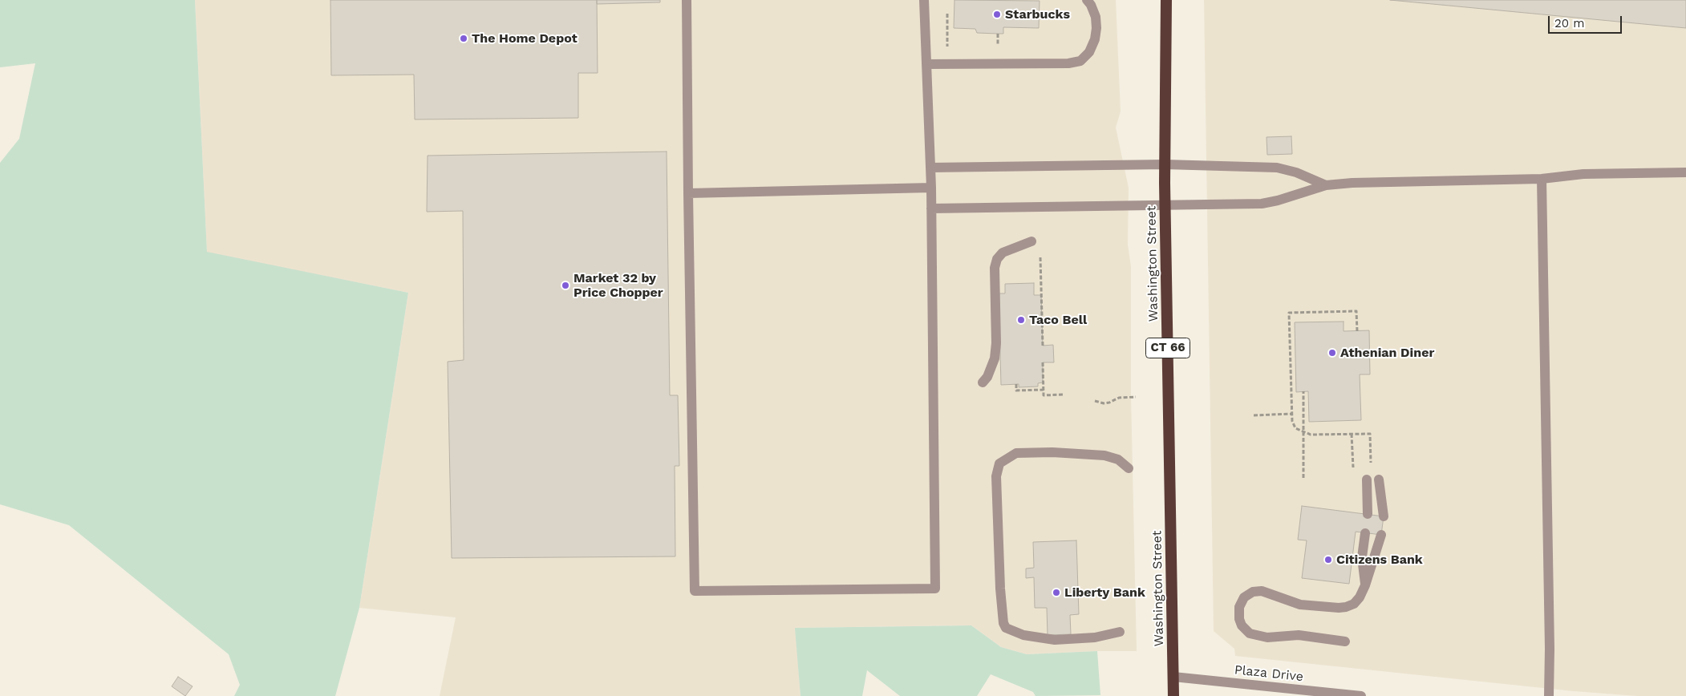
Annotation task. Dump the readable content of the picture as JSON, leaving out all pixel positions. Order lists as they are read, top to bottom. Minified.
{"streets":{"highway":["Washington Street","CT 66"],"street":["Plaza Drive"]},"crossings":[["Washington Street","Plaza Drive"]],"places":["Starbucks","The Home Depot","Market 32 by Price Chopper","Taco Bell","Athenian Diner","Citizens Bank","Liberty Bank"],"scale_bar":"20 m"}
